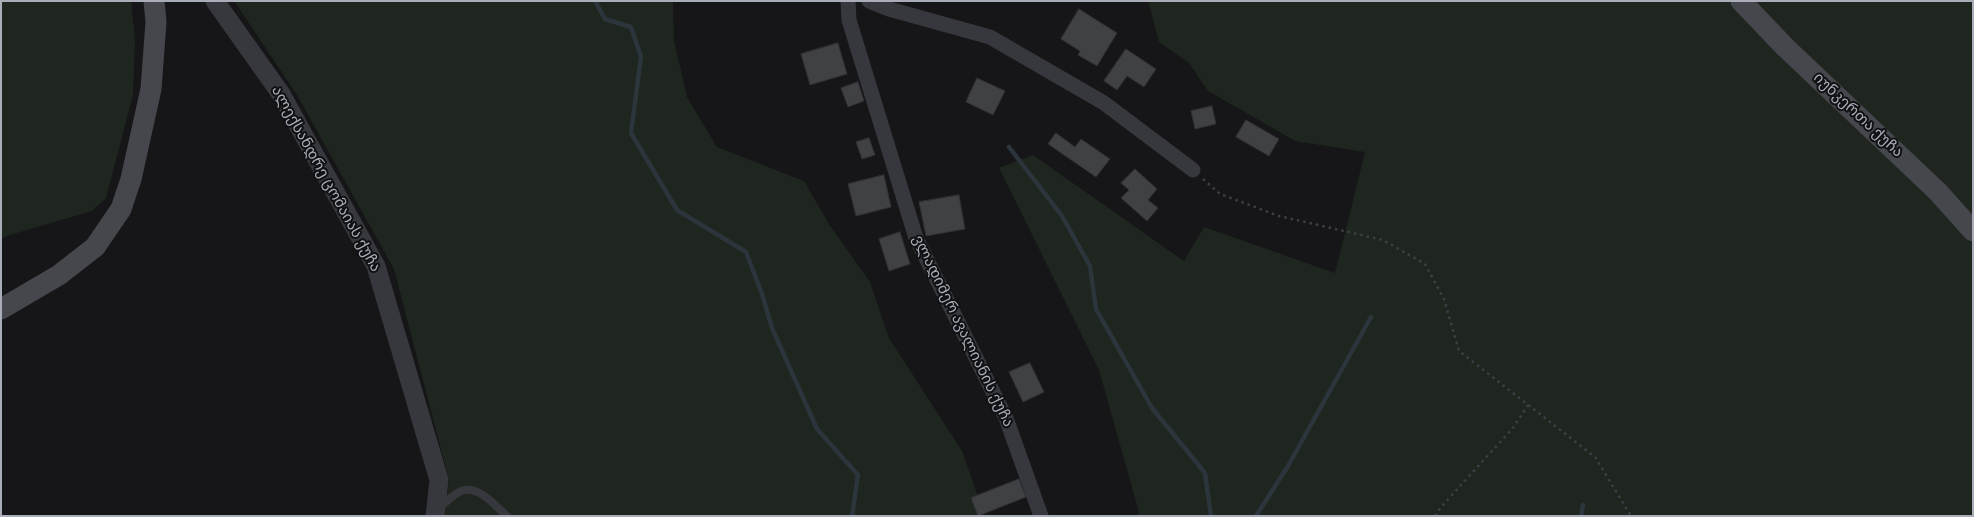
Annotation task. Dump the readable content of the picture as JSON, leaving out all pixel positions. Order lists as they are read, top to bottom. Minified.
{"streets":{"main road":["იუნკერთა ქუჩა"],"street":["ალექსანდრე ცომაიას ქუჩა","ვლადიმერ ავალიანის ქუჩა"]}}
